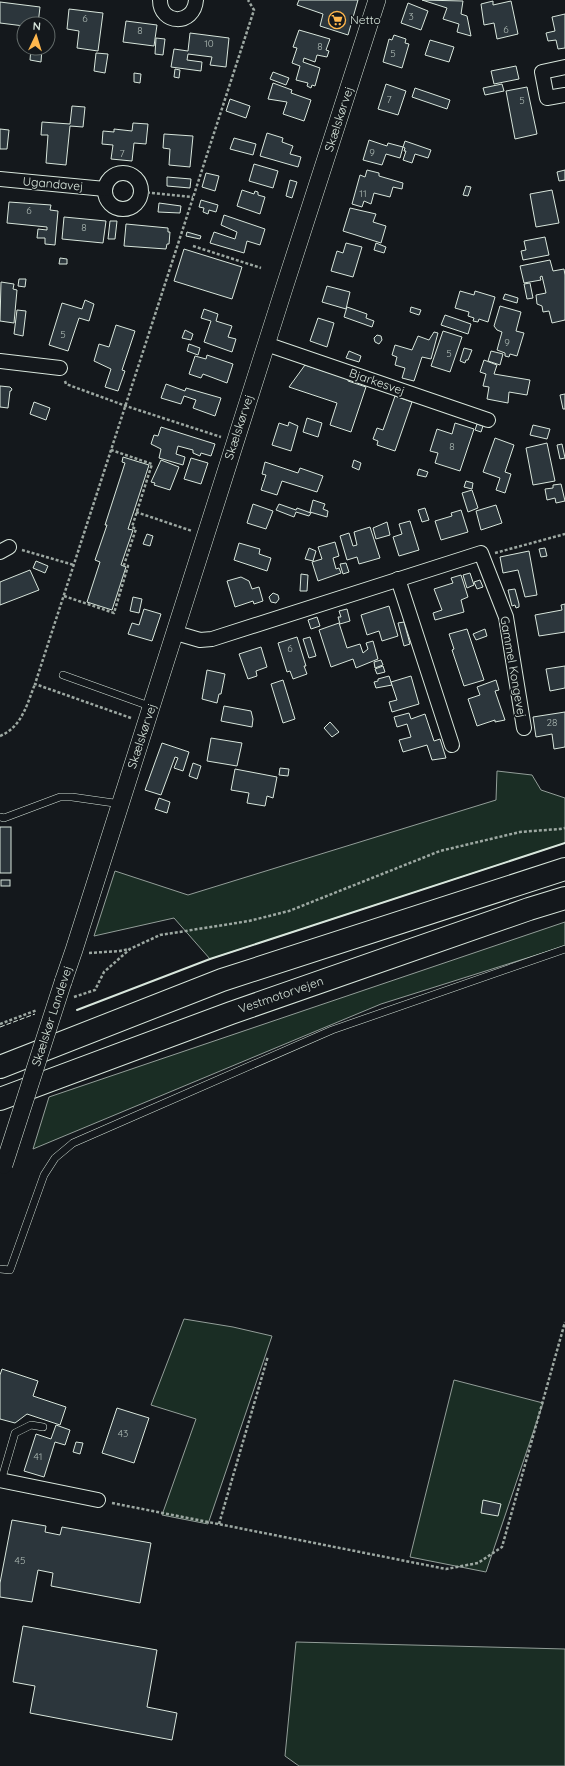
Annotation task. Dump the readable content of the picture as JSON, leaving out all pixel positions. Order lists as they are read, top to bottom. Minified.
{"streets":{"highway":["Vestmotorvejen"],"street":["Skælskørvej","Ugandavej","Bjarkesvej","Gammel Kongevej","Skælskør Landevej"]},"crossings":[["Skælskørvej","Bjarkesvej"],["Skælskørvej","Skælskør Landevej"]],"places":{"supermarket":["Netto"]},"house_numbers":["3","6","6","8","10","8","5","7","5","9","7","11","6","8","5","9","5","8","6","28","43","41","45"],"north":"top"}
